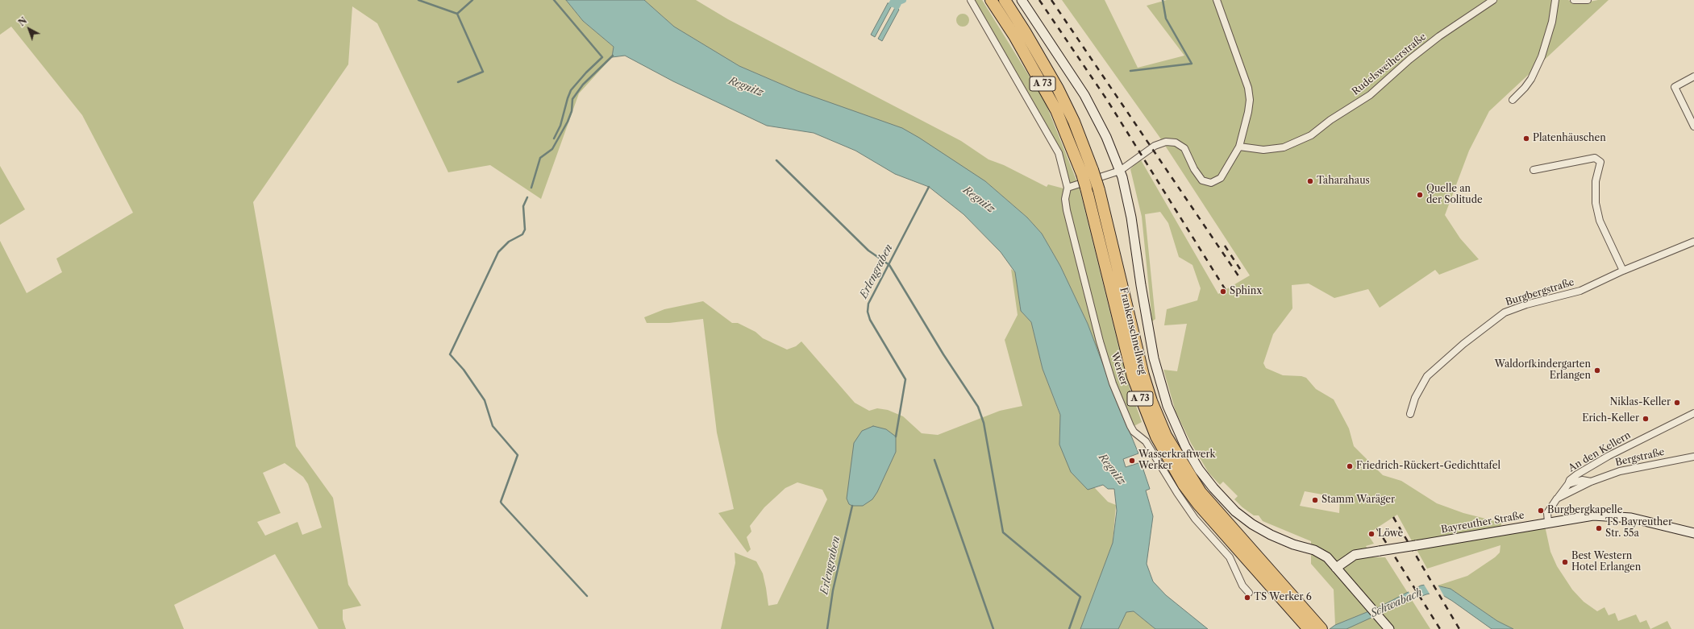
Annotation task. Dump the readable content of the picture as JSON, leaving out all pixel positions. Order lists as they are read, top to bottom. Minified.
{"streets":{"highway":["A 73","Frankenschnellweg"],"main road":["Bayreuther Straße"],"street":["Rudelsweiherstraße","Burgbergstraße","Werker","An den Kellern","Bergstraße"]},"crossings":[["An den Kellern","Bayreuther Straße"]],"water":["Regnitz","Erlengraben","Schwabach"],"places":["Platenhäuschen","Taharahaus","Quelle an der Solitude","Sphinx","Waldorfkindergarten Erlangen","Niklas-Keller","Erich-Keller","Wasserkraftwerk Werker","Friedrich-Rückert-Gedichttafel","Stamm Waräger","Burgbergkapelle","TS Bayreuther Str. 55a","Löwe","Best Western Hotel Erlangen","TS Werker 6"],"north":"top left"}
